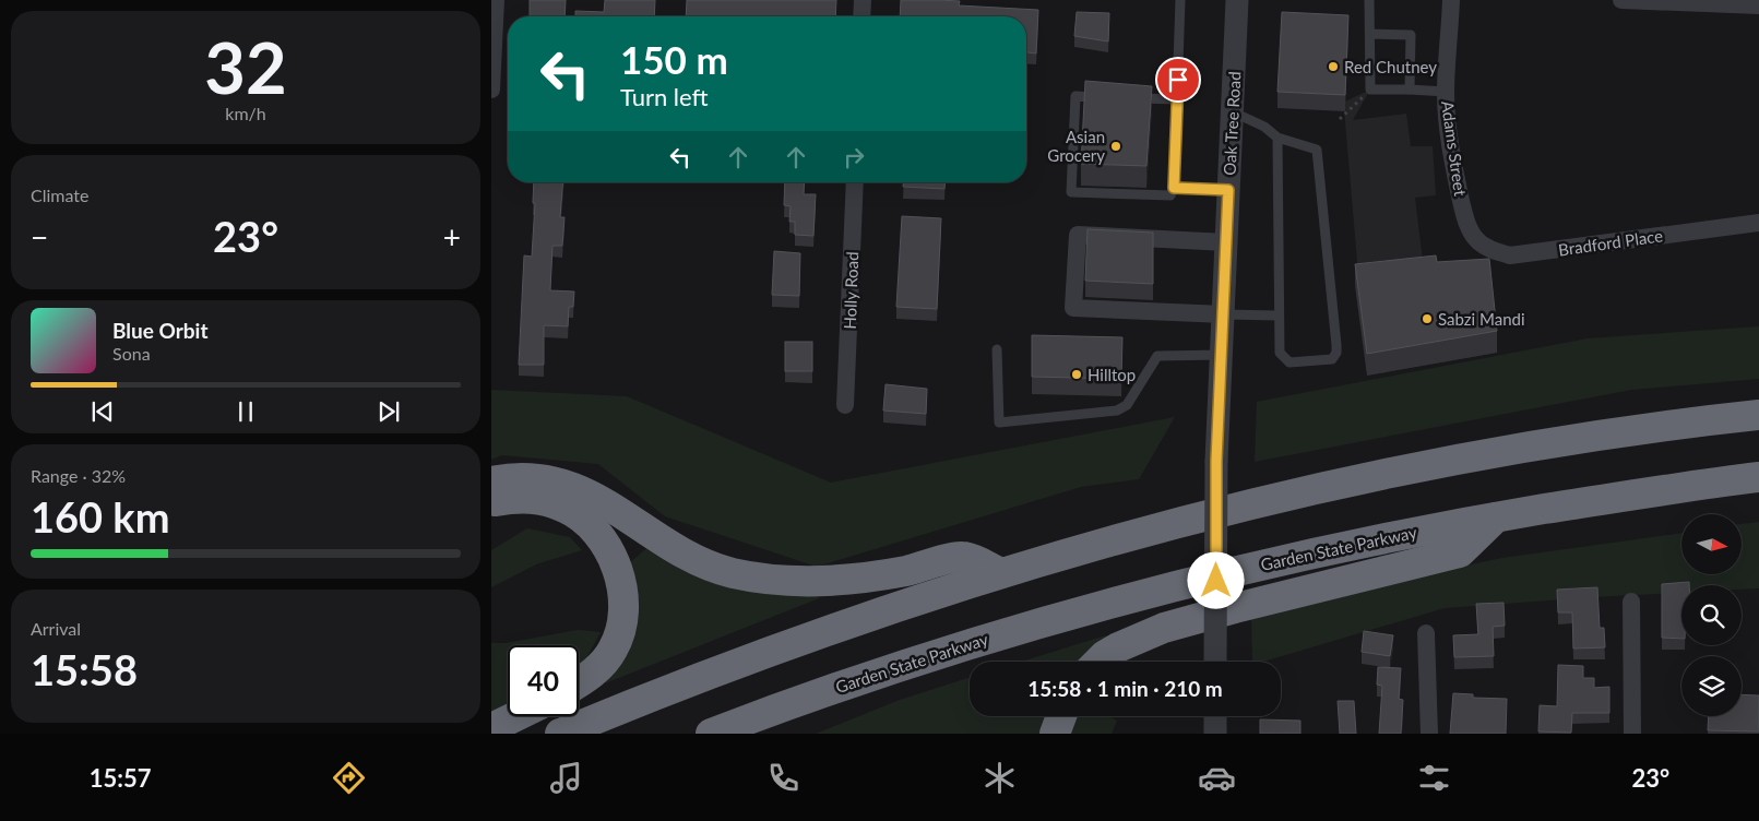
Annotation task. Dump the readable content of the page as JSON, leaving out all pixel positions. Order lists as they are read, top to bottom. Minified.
{"streets":{"highway":["Garden State Parkway"],"street":["Oak Tree Road","Adams Street","Bradford Place","Holly Road"]},"crossings":[["Adams Street","Bradford Place"]],"places":["Red Chutney","Asian Grocery","Sabzi Mandi","Hilltop"],"north":"right","page":{"tile":[["32","km/h"],"Climate",["Range · 32%","160 km"],["Arrival","15:58"]],"turn":["150 m","Turn left"],"heat":["−","23°","+"],"song":["Blue Orbit","Sona"],"limit":"40","trip":"15:58 · 1 min · 210 m","tabs":["15:57","23°"]}}
